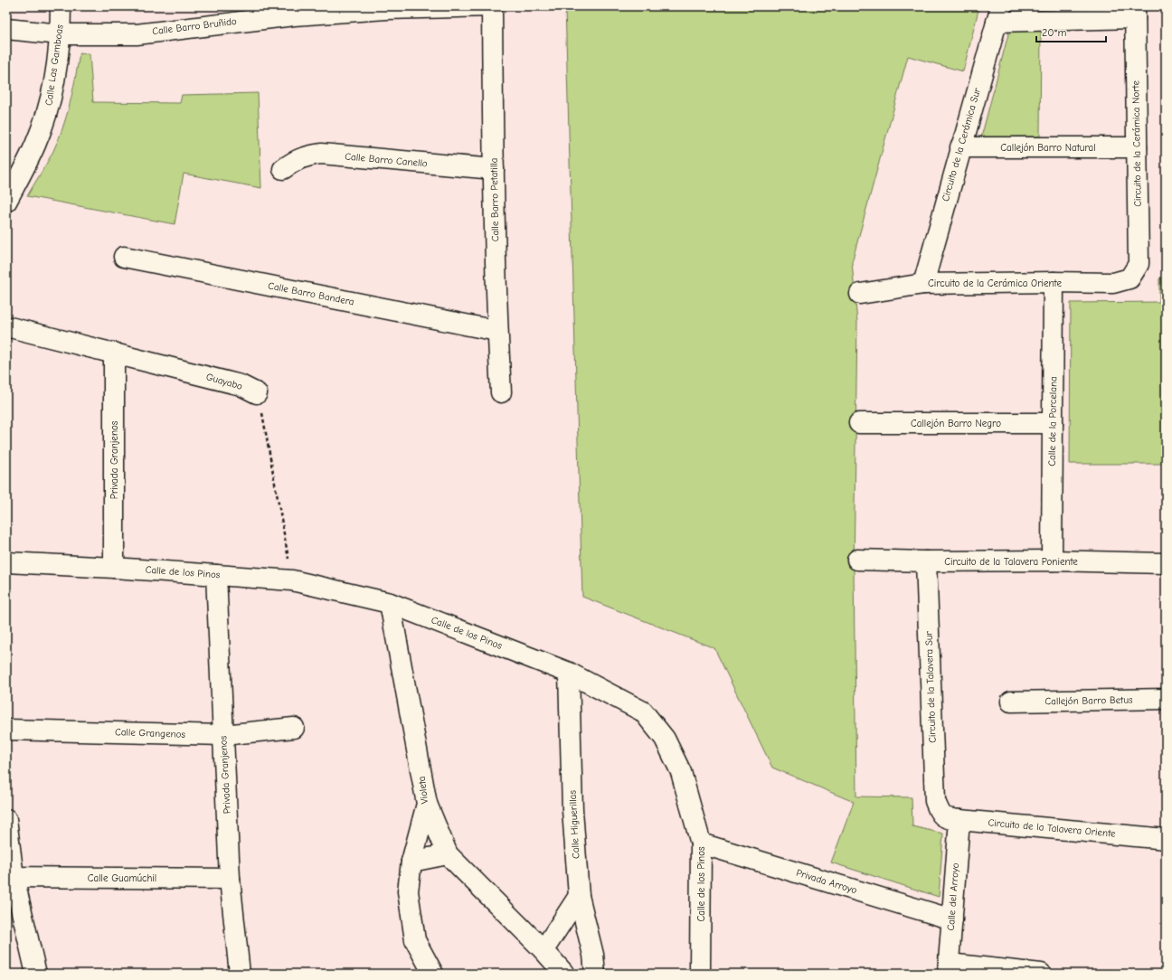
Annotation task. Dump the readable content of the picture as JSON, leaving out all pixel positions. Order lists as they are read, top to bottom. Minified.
{"streets":{"street":["Calle Barro Bruñido","Calle Las Gamboas","Circuito de la Cerámica Norte","Circuito de la Cerámica Sur","Callejón Barro Natural","Calle Barro Canello","Calle Barro Petatilla","Circuito de la Cerámica Oriente","Calle Barro Bandera","Guayabo","Calle de la Porcelana","Callejón Barro Negro","Privada Granjenos","Circuito de la Talavera Poniente","Calle de los Pinos","Circuito de la Talavera Sur","Callejón Barro Betus","Calle Grangenos","Violeta","Calle Higuerillas","Circuito de la Talavera Oriente","Calle Guamúchil","Privada Arroyo","Calle del Arroyo"]},"crossings":[["Calle Barro Bruñido","Calle Las Gamboas"],["Calle Barro Bruñido","Calle Barro Petatilla"],["Circuito de la Cerámica Norte","Callejón Barro Natural"],["Circuito de la Cerámica Norte","Circuito de la Cerámica Oriente"],["Circuito de la Cerámica Sur","Callejón Barro Natural"],["Circuito de la Cerámica Sur","Circuito de la Cerámica Oriente"],["Calle Barro Canello","Calle Barro Petatilla"],["Calle Barro Petatilla","Calle Barro Bandera"],["Circuito de la Cerámica Oriente","Calle de la Porcelana"],["Guayabo","Privada Granjenos"],["Calle de la Porcelana","Callejón Barro Negro"],["Calle de la Porcelana","Circuito de la Talavera Poniente"],["Privada Granjenos","Calle de los Pinos"],["Privada Granjenos","Calle Grangenos"],["Privada Granjenos","Calle Guamúchil"],["Circuito de la Talavera Poniente","Circuito de la Talavera Sur"],["Calle de los Pinos","Violeta"],["Calle de los Pinos","Calle Higuerillas"],["Calle de los Pinos","Privada Arroyo"],["Circuito de la Talavera Sur","Circuito de la Talavera Oriente"],["Circuito de la Talavera Oriente","Calle del Arroyo"],["Privada Arroyo","Calle del Arroyo"]],"scale_bar":"20 m"}
